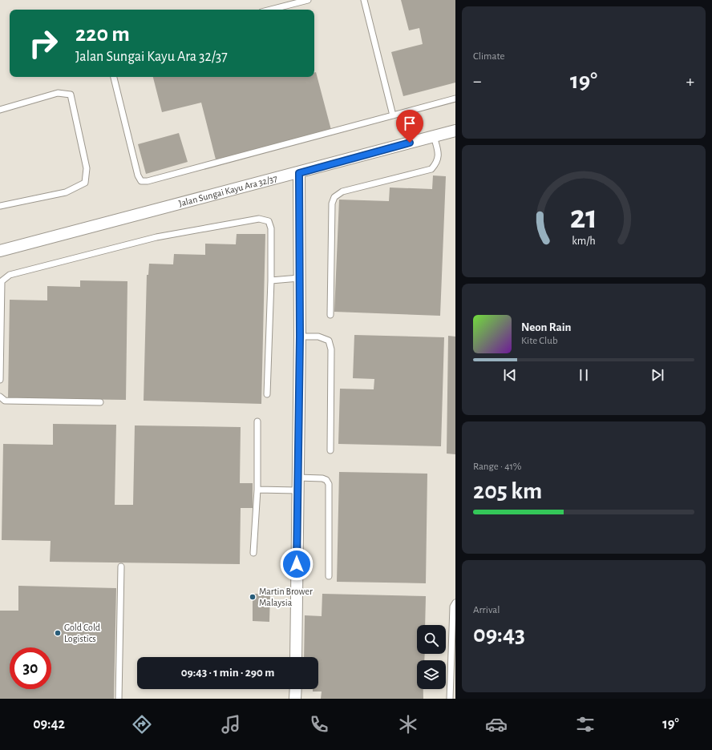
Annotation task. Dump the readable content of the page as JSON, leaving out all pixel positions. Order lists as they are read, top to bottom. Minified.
{"streets":{"street":["Jalan Sungai Kayu Ara 32/37"]},"places":["Martin Brower Malaysia","Gold Cold Logistics"],"page":{"tile":["Climate",["Range · 41%","205 km"],["Arrival","09:43"]],"turn":["220 m","Jalan Sungai Kayu Ara 32/37"],"heat":["−","19°","+"],"song":["Neon Rain","Kite Club"],"limit":"30","trip":"09:43 · 1 min · 290 m","tabs":["09:42","19°"],"gauge":["21","km/h"]}}
